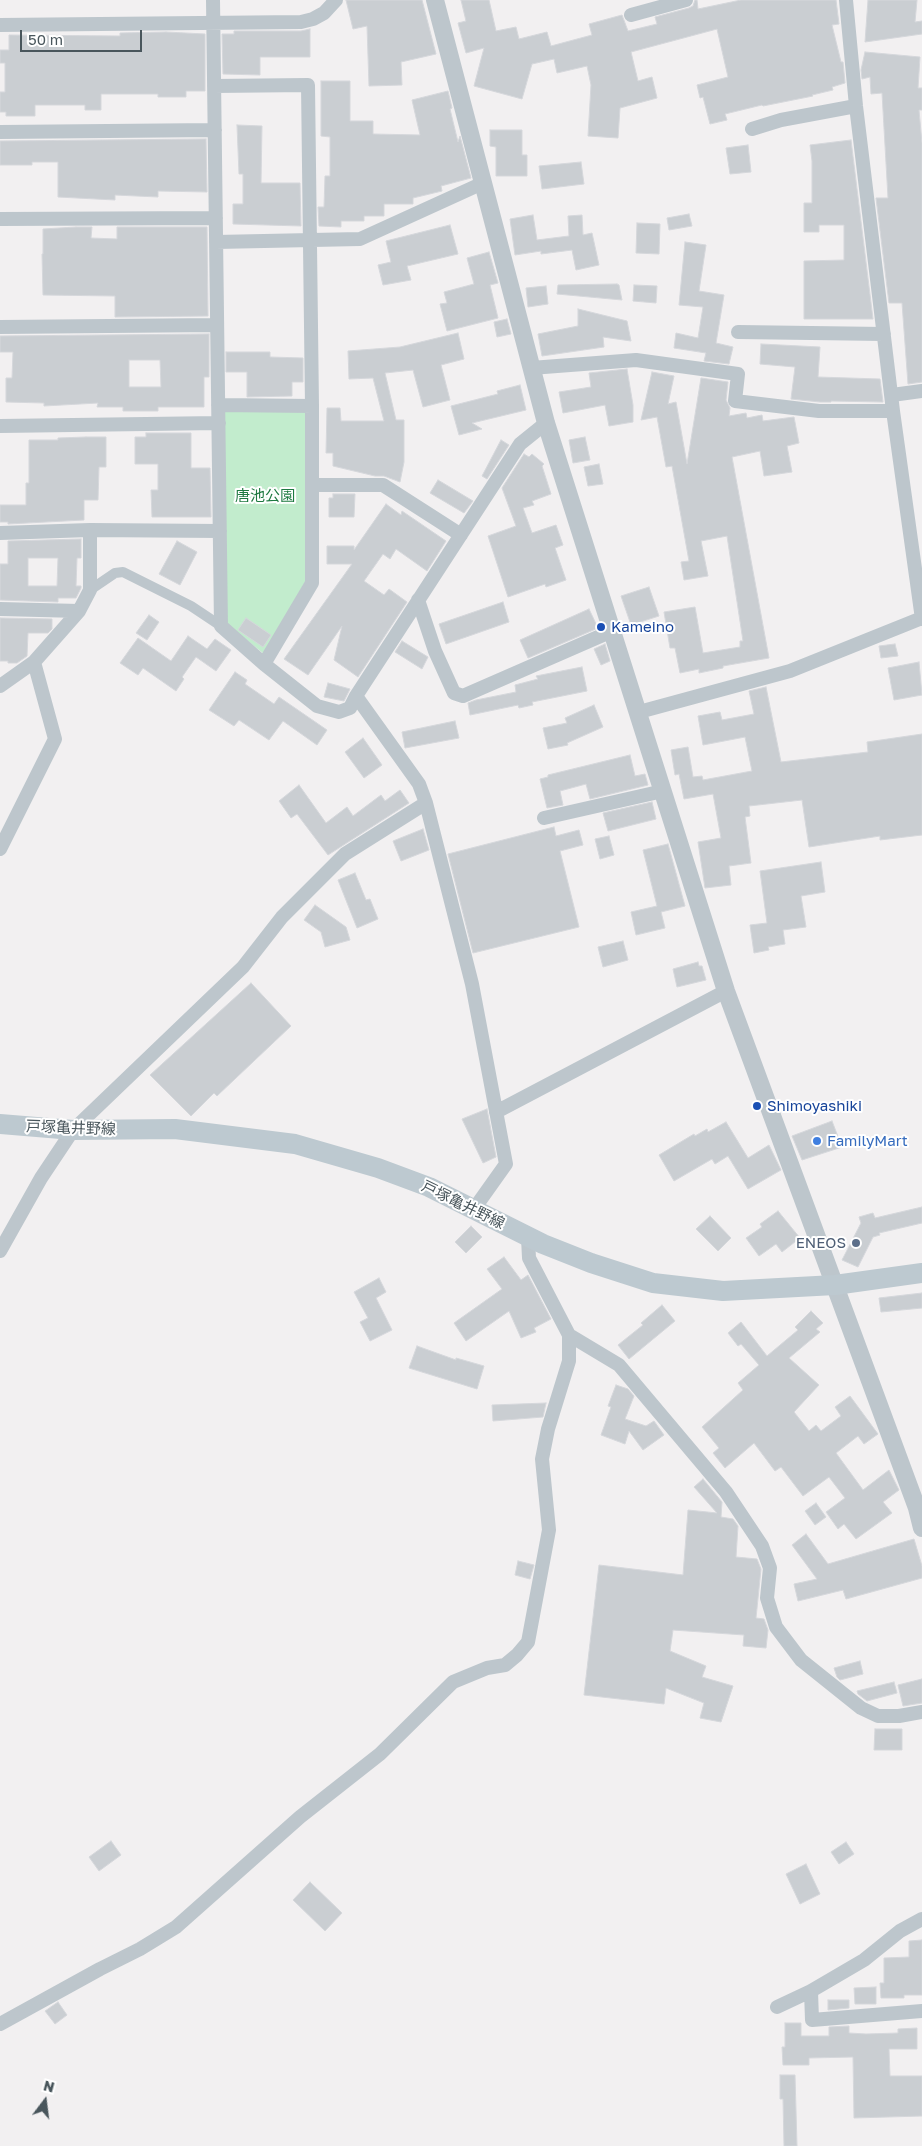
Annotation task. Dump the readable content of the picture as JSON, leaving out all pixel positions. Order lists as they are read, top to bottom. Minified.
{"streets":{"main road":["戸塚亀井野線"]},"parks":["唐池公園"],"places":["Kameino","Shimoyashiki","FamilyMart","ENEOS"],"scale_bar":"50 m","north":"top"}
